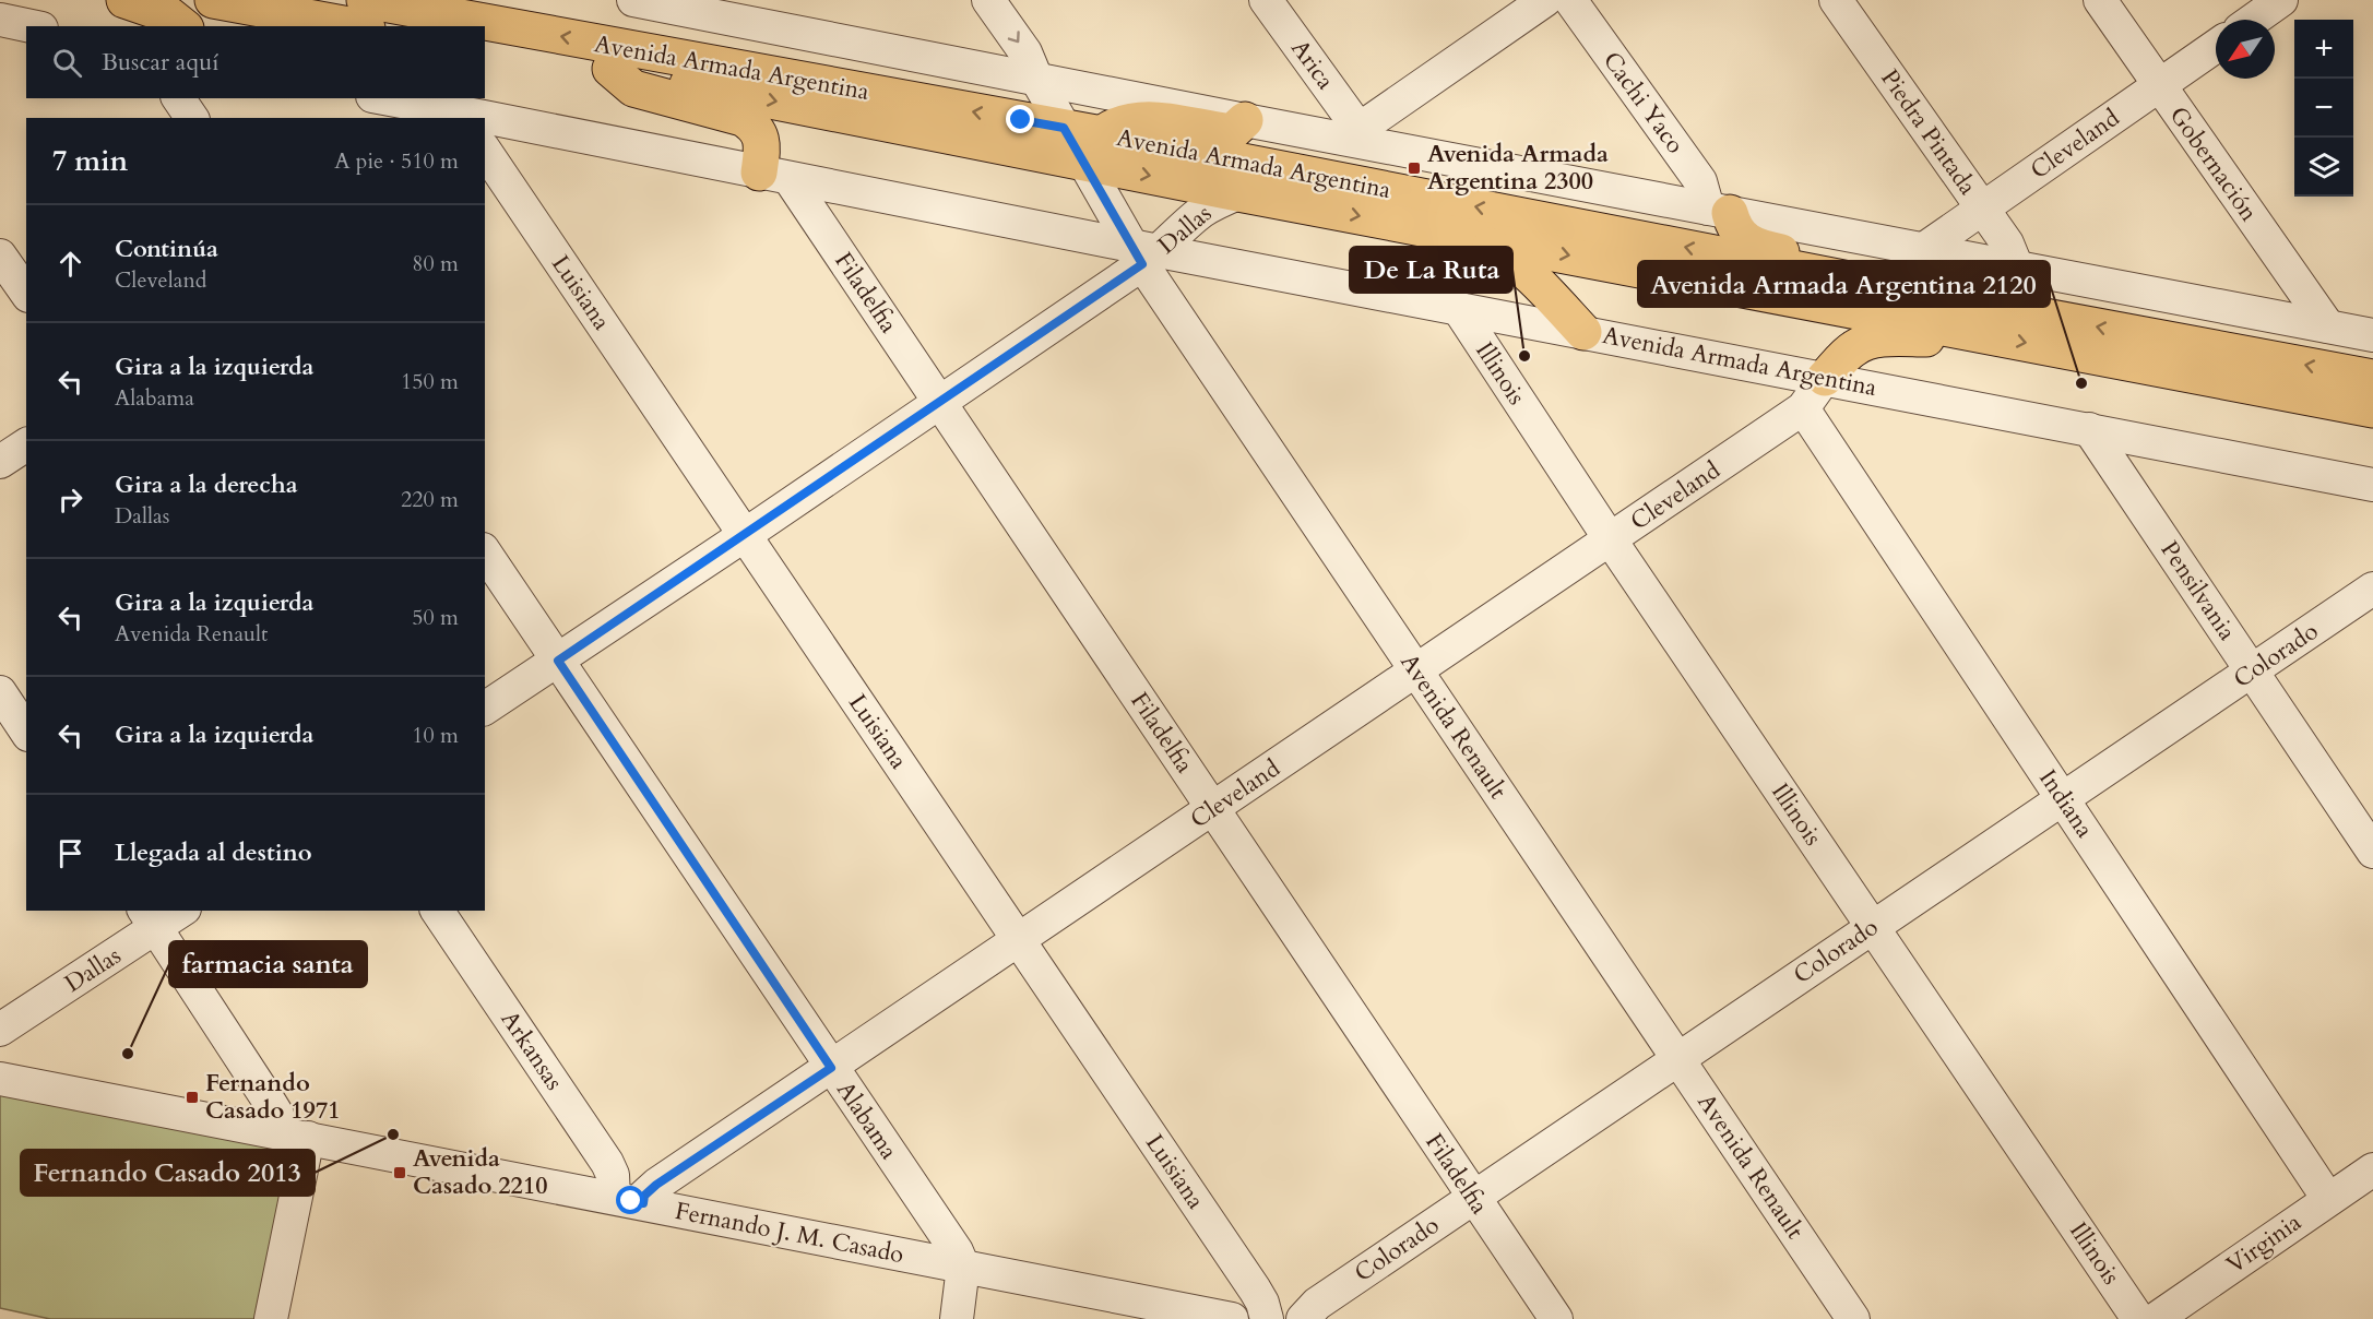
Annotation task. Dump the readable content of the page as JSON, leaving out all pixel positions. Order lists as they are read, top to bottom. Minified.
{"streets":{"main road":["Avenida Armada Argentina"],"street":["Arica","Cachi Yaco","Piedra Pintada","Cleveland","Gobernación","Dallas","Luisiana","Filadelfia","Illinois","Pensilvania","Colorado","Avenida Renault","Indiana","Arkansas","Alabama","Fernando J. M. Casado","Virginia"]},"crossings":[["Arica","Avenida Armada Argentina"],["Avenida Armada Argentina","Cachi Yaco"],["Avenida Armada Argentina","Piedra Pintada"],["Avenida Armada Argentina","Cleveland"],["Avenida Armada Argentina","Gobernación"],["Avenida Armada Argentina","Dallas"],["Avenida Armada Argentina","Filadelfia"],["Avenida Armada Argentina","Illinois"],["Avenida Armada Argentina","Pensilvania"],["Avenida Armada Argentina","Avenida Renault"],["Piedra Pintada","Cleveland"],["Cleveland","Gobernación"],["Cleveland","Luisiana"],["Cleveland","Filadelfia"],["Cleveland","Illinois"],["Cleveland","Avenida Renault"],["Cleveland","Indiana"],["Cleveland","Arkansas"],["Cleveland","Alabama"],["Cleveland","Fernando J. M. Casado"],["Dallas","Luisiana"],["Dallas","Filadelfia"],["Dallas","Avenida Renault"],["Dallas","Alabama"],["Filadelfia","Colorado"],["Illinois","Colorado"],["Pensilvania","Colorado"],["Colorado","Avenida Renault"],["Colorado","Indiana"],["Indiana","Virginia"],["Arkansas","Fernando J. M. Casado"],["Alabama","Fernando J. M. Casado"]],"places":{"transit":["Avenida Armada Argentina 2300","Fernando Casado 1971","Avenida Casado 2210"],"other":["De La Ruta","Avenida Armada Argentina 2120","farmacia santa","Fernando Casado 2013"]},"north":"bottom left","page":{"map_buttons":["+","−"],"search":"Buscar aquí","heading":["7 min","A pie · 510 m"],"list":[["Continúa","Cleveland","80 m"],["Gira a la izquierda","Alabama","150 m"],["Gira a la derecha","Dallas","220 m"],["Gira a la izquierda","Avenida Renault","50 m"],["Gira a la izquierda","10 m"],"Llegada al destino"]}}
